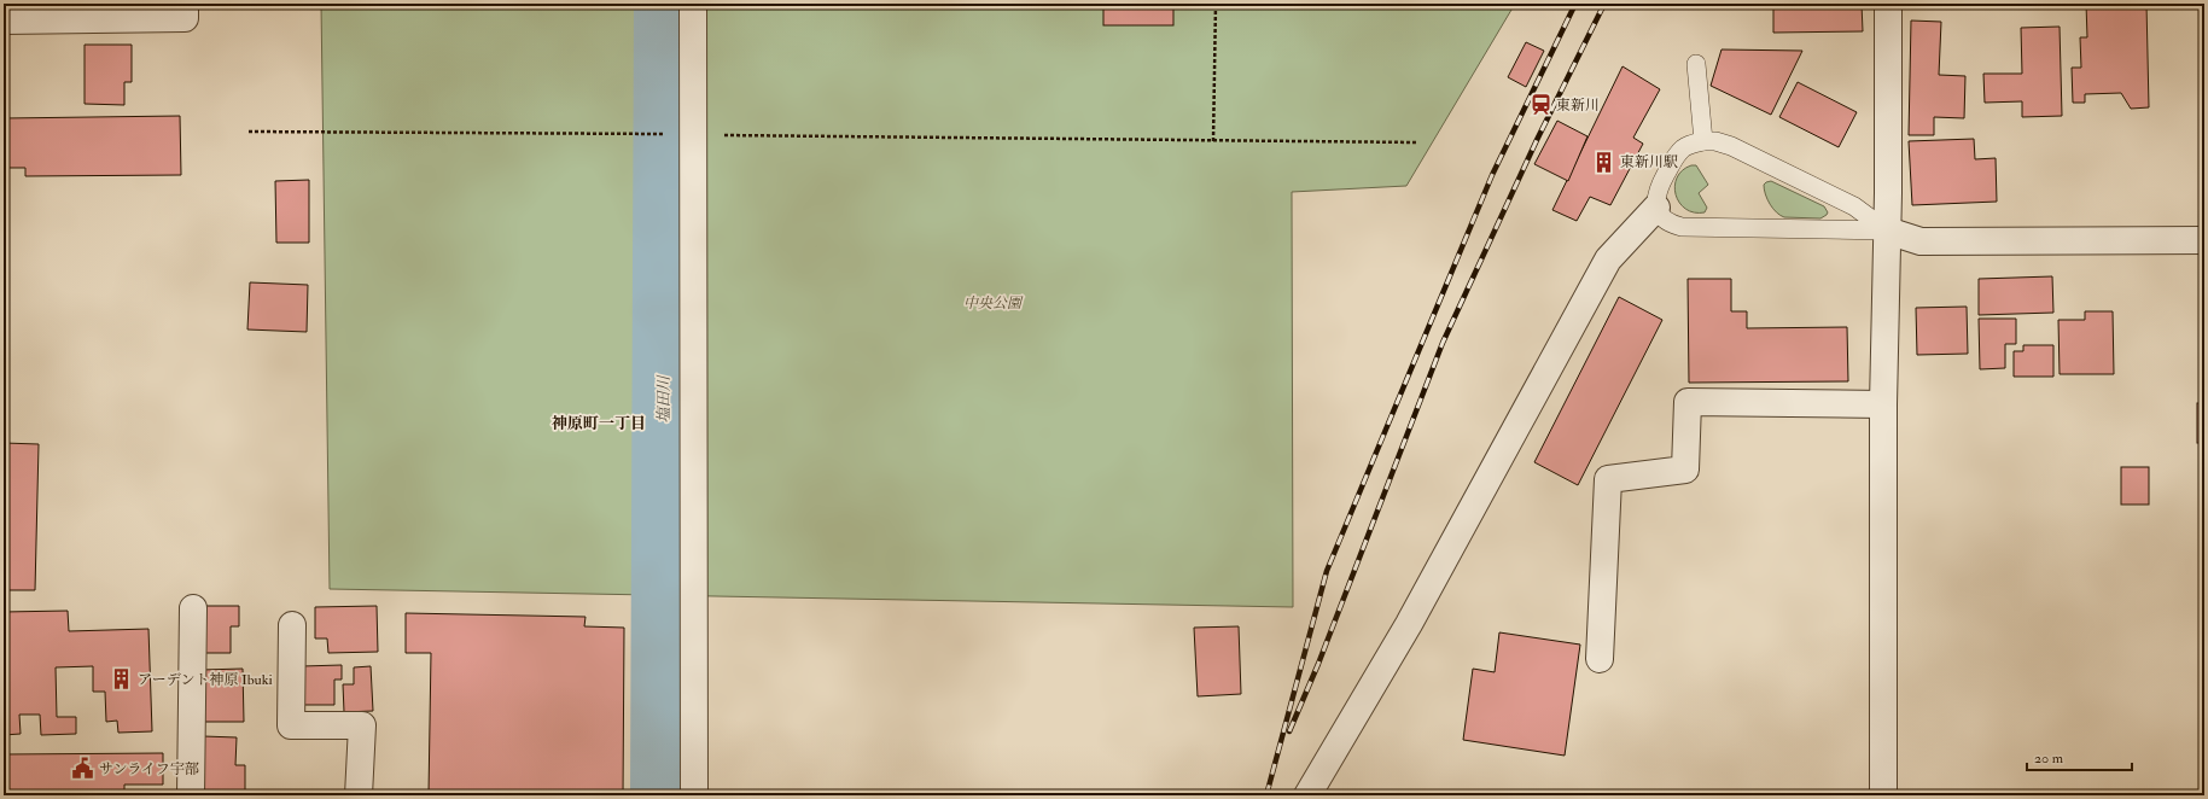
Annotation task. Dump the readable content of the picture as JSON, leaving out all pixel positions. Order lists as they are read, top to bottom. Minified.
{"districts":["神原町一丁目"],"water":["塩田川"],"parks":["中央公園"],"places":{"station":["東新川"],"building":["東新川駅","アーデント神原 Ibuki"],"public building":["サンライフ宇部"]},"scale_bar":"20 m"}
